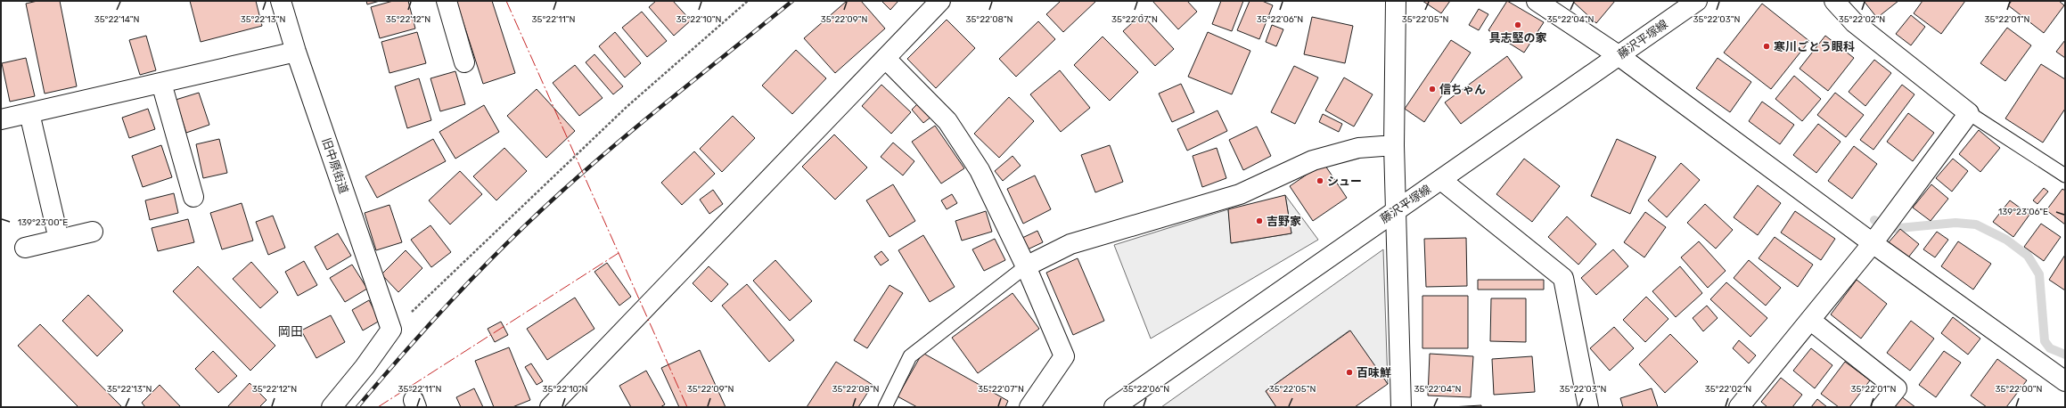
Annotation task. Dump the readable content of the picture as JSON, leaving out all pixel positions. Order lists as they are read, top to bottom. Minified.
{"streets":{"street":["藤沢平塚線","旧中原街道"]},"districts":["岡田"],"places":["具志堅の家","寒川ごとう眼科","信ちゃん","シュー","吉野家","百味鮮"],"coordinates":["35°22'14\"N","35°22'13\"N","35°22'12\"N","35°22'11\"N","35°22'10\"N","35°22'09\"N","35°22'08\"N","35°22'07\"N","35°22'06\"N","35°22'05\"N","35°22'04\"N","35°22'03\"N","35°22'02\"N","35°22'01\"N","139°23'06\"E","139°23'00\"E","35°22'00\"N"]}
